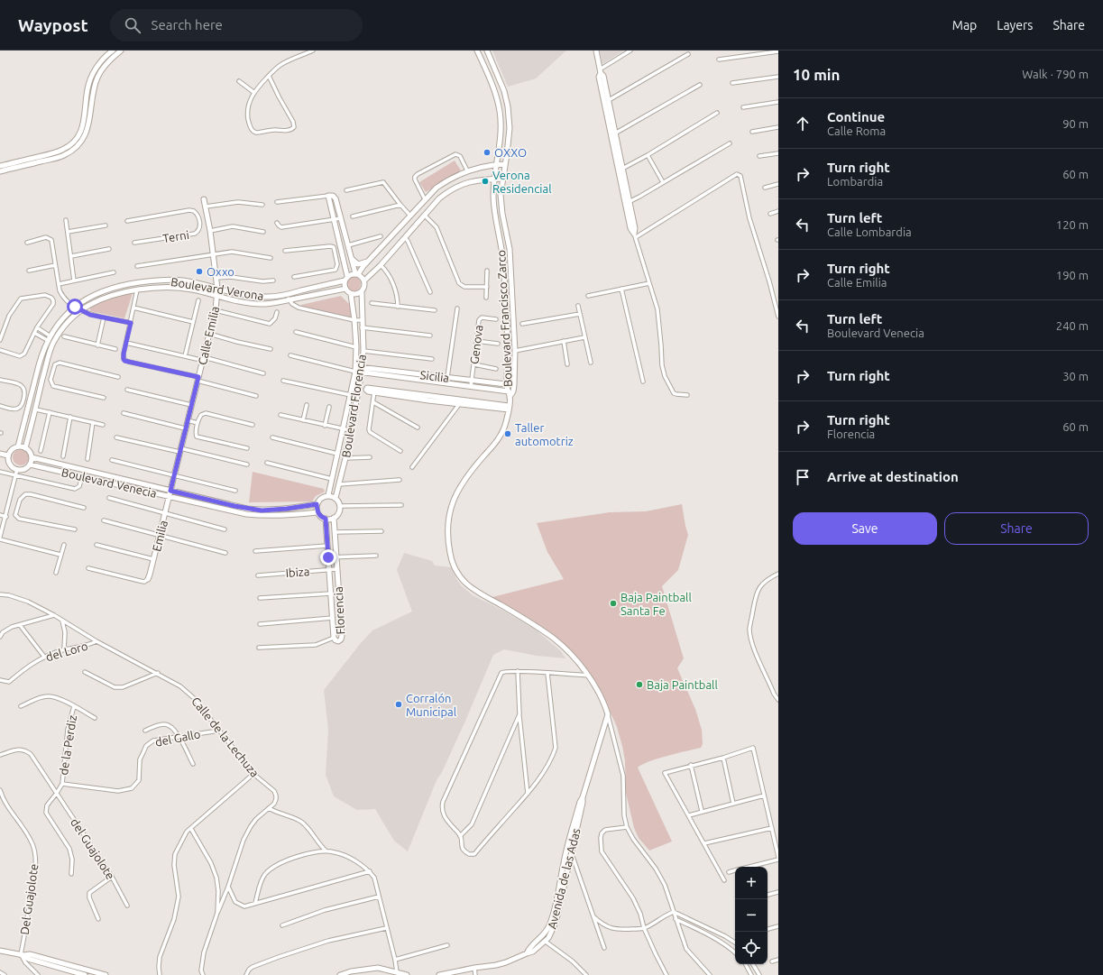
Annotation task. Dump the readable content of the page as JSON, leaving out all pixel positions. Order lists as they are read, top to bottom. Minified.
{"streets":{"street":["Terni","Boulevard Verona","Boulevard Francisco Zarco","Calle Emilia","Genova","Sicilia","Boulevard Florencia","Boulevard Venecia","Emilia","Ibiza","Florencia","del Loro","Calle de la Lechuza","del Gallo","de la Perdiz","del Guajolote","Avenida de las Adas","Del Guajolote"]},"crossings":[["Terni","Calle Emilia"],["Boulevard Verona","Calle Emilia"],["Boulevard Verona","Boulevard Florencia"],["Boulevard Verona","Boulevard Venecia"],["Boulevard Francisco Zarco","Sicilia"],["Boulevard Francisco Zarco","Avenida de las Adas"],["Calle Emilia","Boulevard Venecia"],["Calle Emilia","Emilia"],["Genova","Sicilia"],["Sicilia","Boulevard Florencia"],["Boulevard Florencia","Boulevard Venecia"],["Boulevard Florencia","Florencia"],["Boulevard Venecia","Emilia"],["Boulevard Venecia","Florencia"],["Ibiza","Florencia"],["del Loro","Calle de la Lechuza"],["Calle de la Lechuza","del Gallo"],["del Gallo","de la Perdiz"],["de la Perdiz","del Guajolote"]],"places":["OXXO","Verona Residencial","Oxxo","Taller automotriz","Baja Paintball Santa Fe","Baja Paintball","Corralón Municipal"],"page":{"header":"Waypost","search":"Search here","nav":["Map","Layers","Share"],"heading":["10 min","Walk · 790 m"],"list":[["Continue","Calle Roma","90 m"],["Turn right","Lombardia","60 m"],["Turn left","Calle Lombardia","120 m"],["Turn right","Calle Emilia","190 m"],["Turn left","Boulevard Venecia","240 m"],["Turn right","30 m"],["Turn right","Florencia","60 m"],"Arrive at destination"],"buttons":["Save","Share"],"map_buttons":["+","−"]}}
